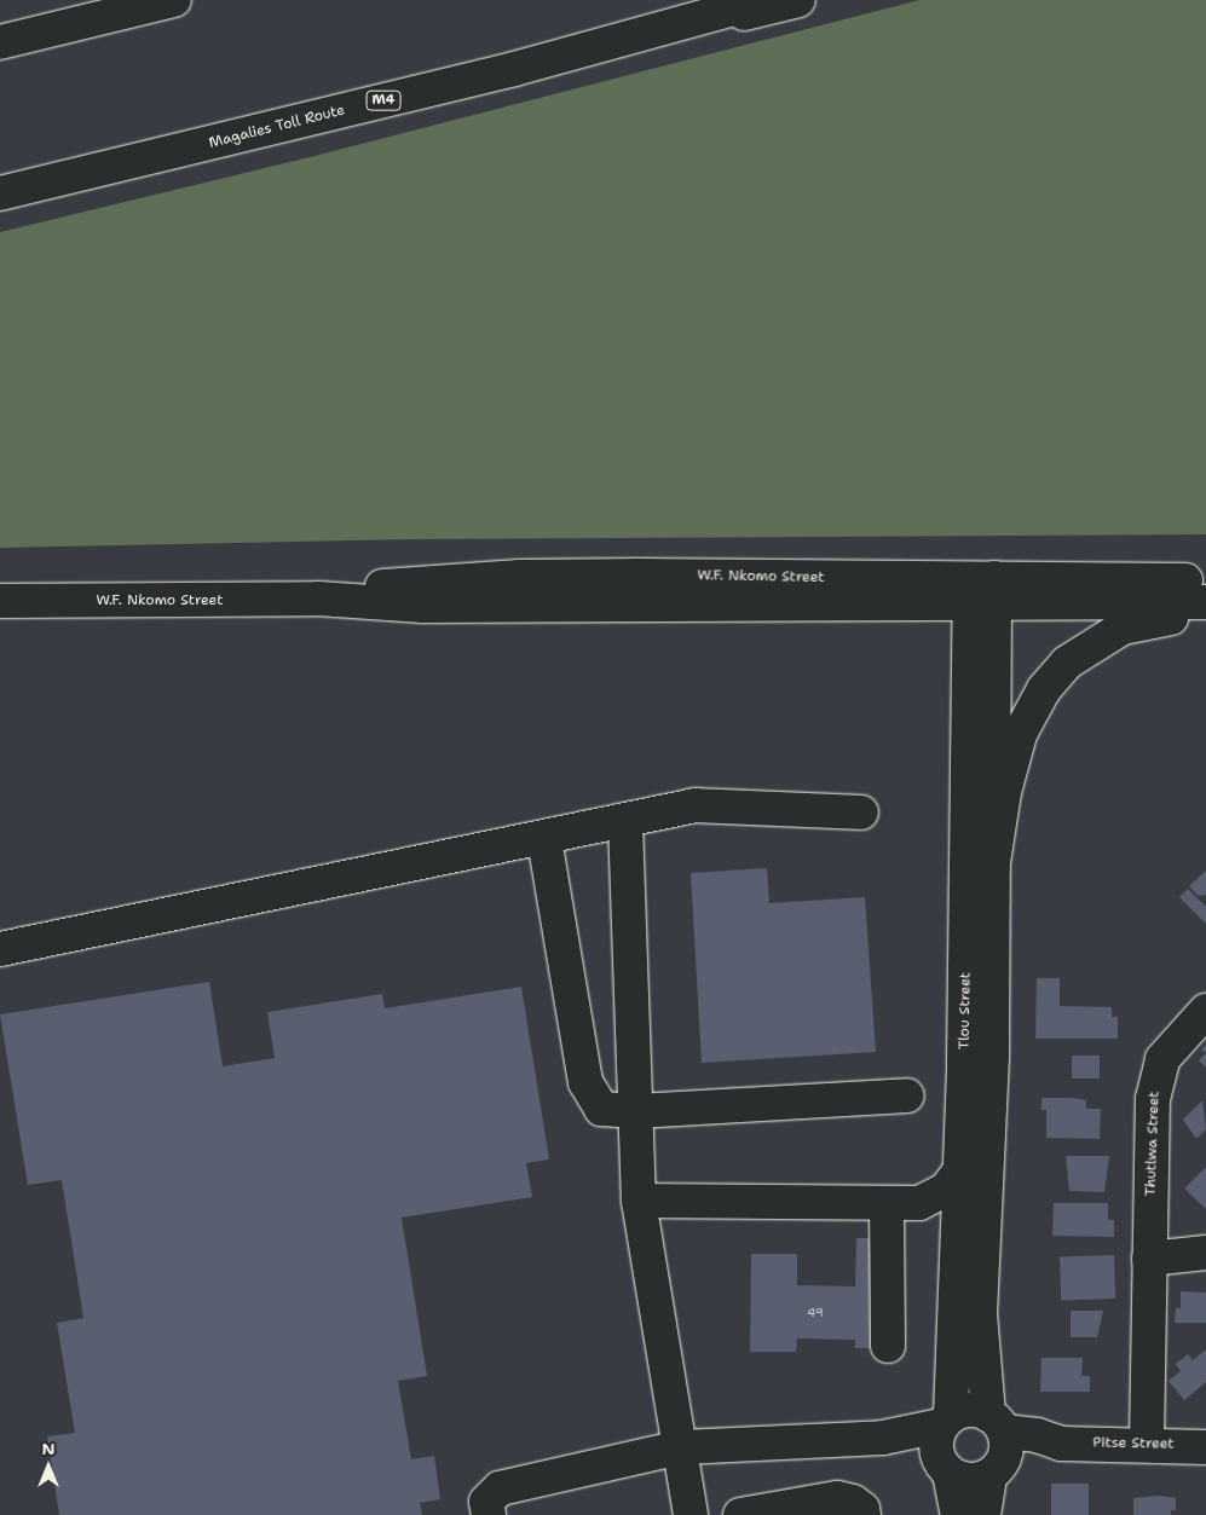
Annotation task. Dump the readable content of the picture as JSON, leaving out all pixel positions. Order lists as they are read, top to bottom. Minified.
{"streets":{"main road":["M4","Magalies Toll Route","W.F. Nkomo Street","Tlou Street","Thutlwa Street","Pitse Street"]},"crossings":[["W.F. Nkomo Street","Tlou Street"],["Tlou Street","Pitse Street"],["Thutlwa Street","Pitse Street"]],"house_numbers":["49"],"north":"top"}
